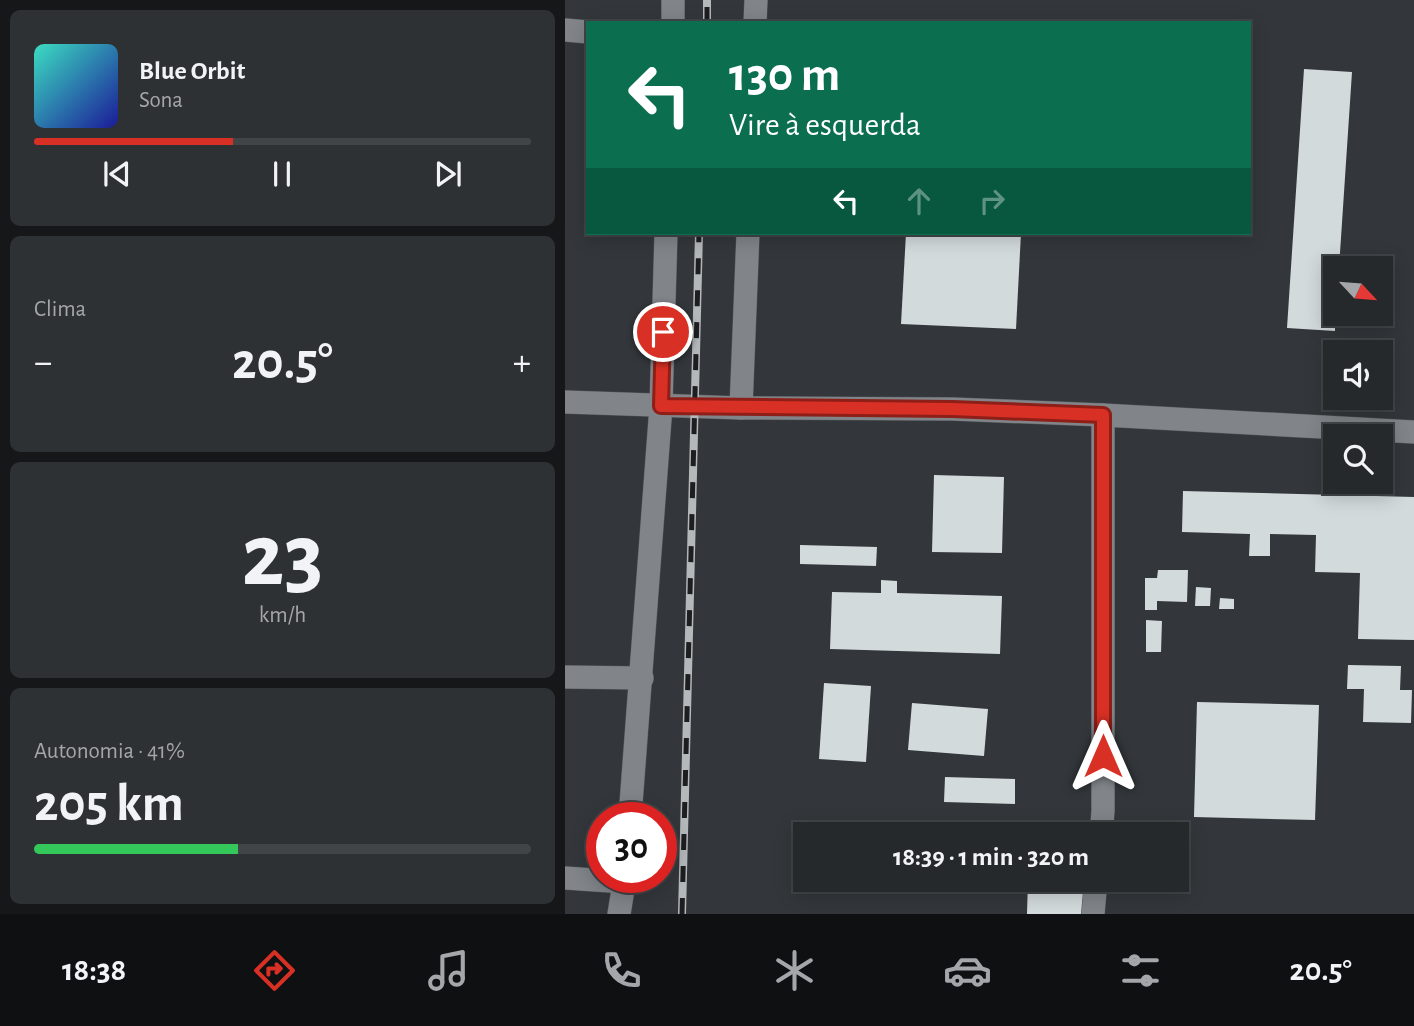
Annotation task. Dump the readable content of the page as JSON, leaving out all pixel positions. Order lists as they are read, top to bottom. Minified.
{"north":"bottom right","page":{"turn":["130 m","Vire à esquerda"],"song":["Blue Orbit","Sona"],"tile":["Clima",["23","km/h"],["Autonomia · 41%","205 km"]],"heat":["−","20.5°","+"],"limit":"30","trip":"18:39 · 1 min · 320 m","tabs":["18:38","20.5°"]}}
